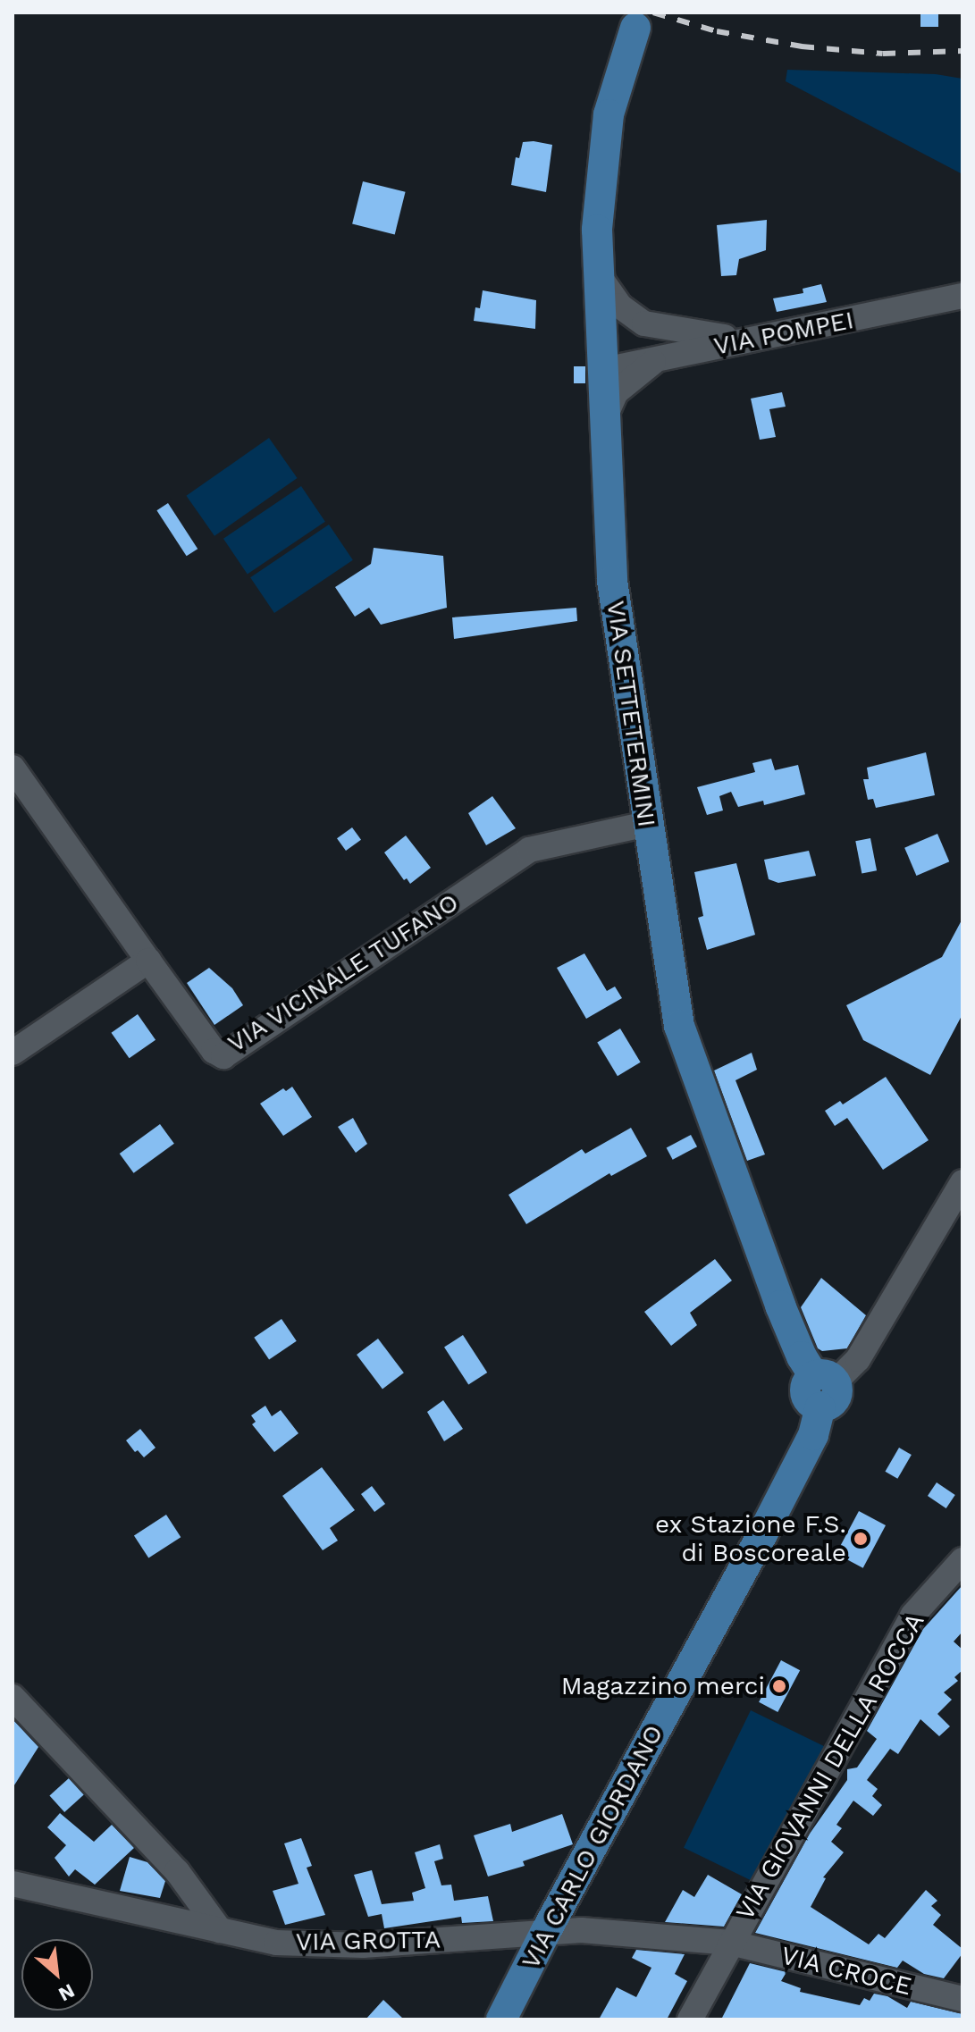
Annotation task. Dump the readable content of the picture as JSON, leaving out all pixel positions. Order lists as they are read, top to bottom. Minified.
{"streets":{"main road":["VIA SETTETERMINI","VIA CARLO GIORDANO"],"street":["VIA POMPEI","VIA VICINALE TUFANO","VIA GIOVANNI DELLA ROCCA","VIA GROTTA","VIA CROCE"]},"crossings":[["VIA POMPEI","VIA SETTETERMINI"],["VIA SETTETERMINI","VIA VICINALE TUFANO"],["VIA SETTETERMINI","VIA CARLO GIORDANO"],["VIA GIOVANNI DELLA ROCCA","VIA GROTTA"],["VIA GIOVANNI DELLA ROCCA","VIA CROCE"],["VIA CARLO GIORDANO","VIA GROTTA"],["VIA GROTTA","VIA CROCE"]],"places":["ex Stazione F.S. di Boscoreale","Magazzino merci"],"north":"bottom right"}
